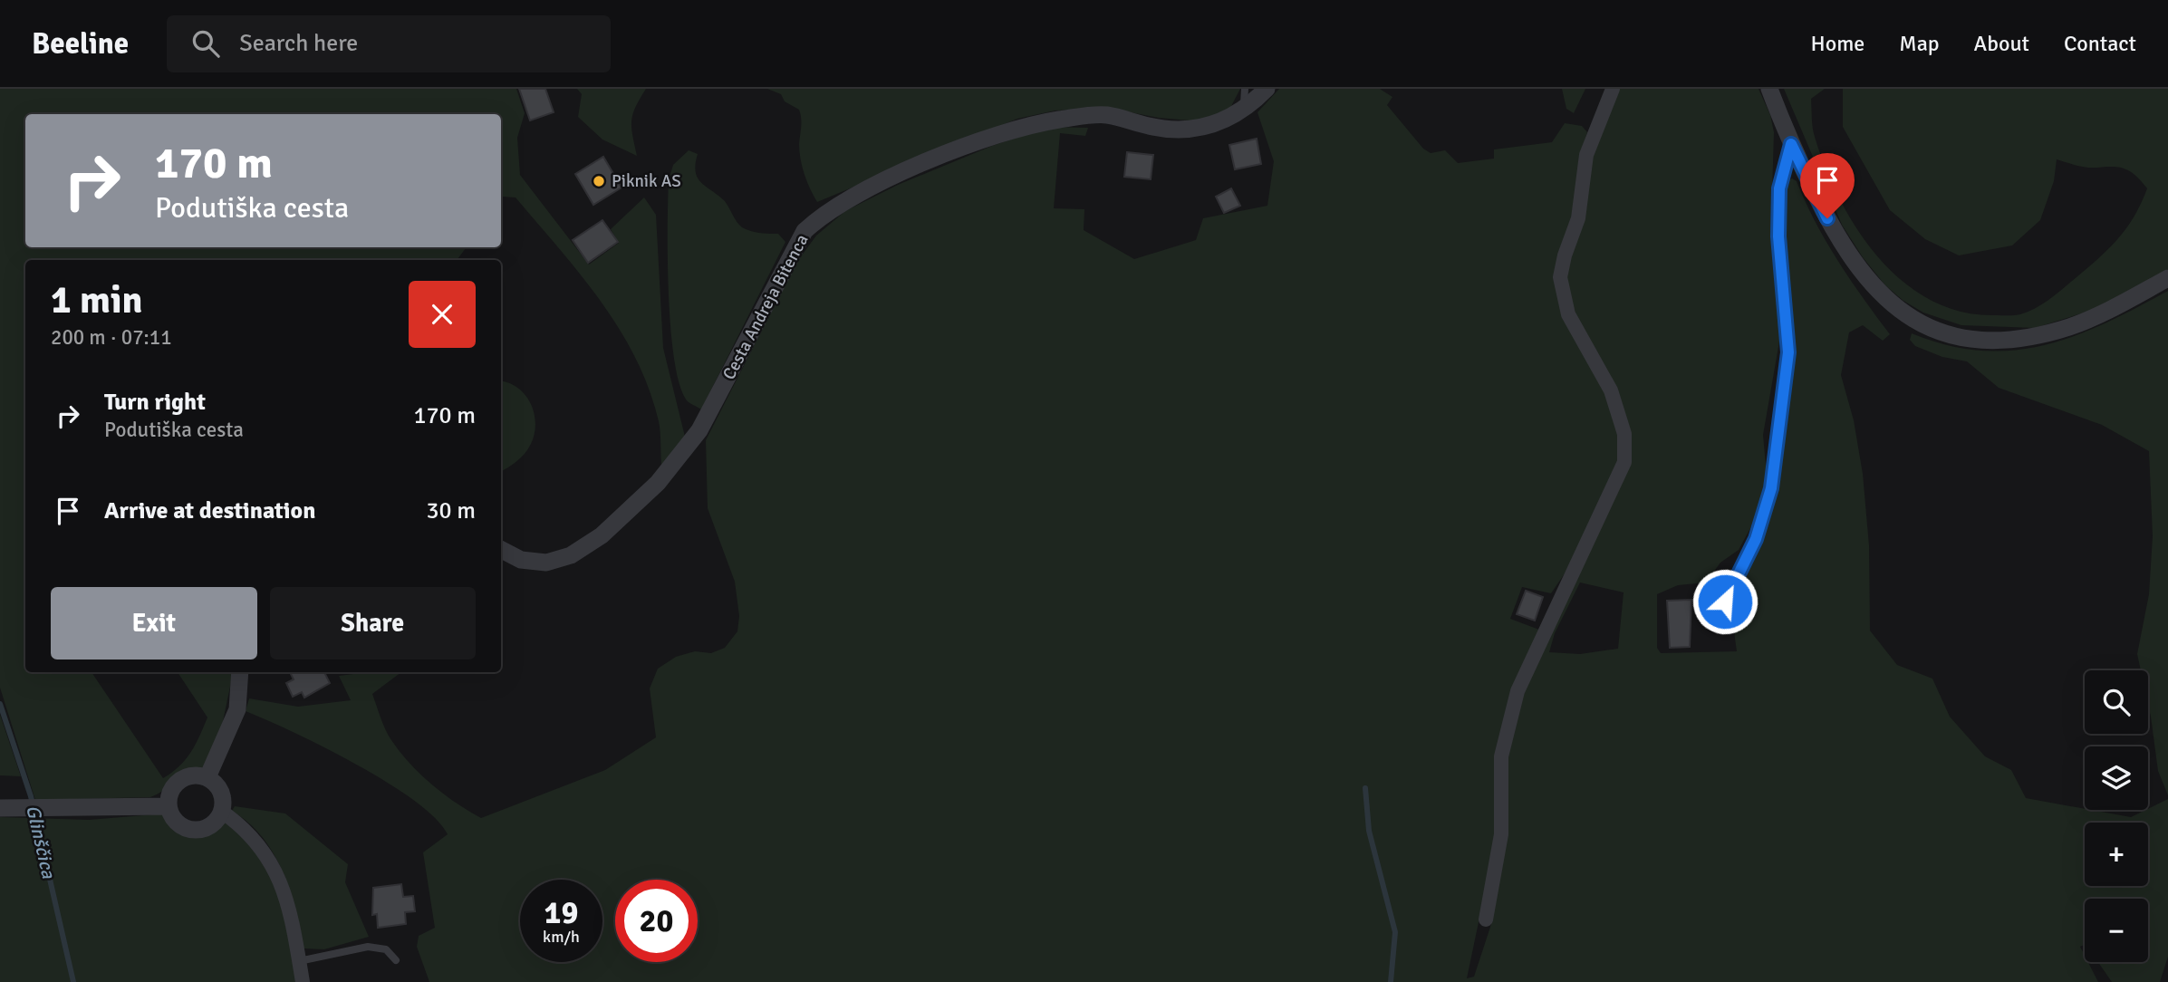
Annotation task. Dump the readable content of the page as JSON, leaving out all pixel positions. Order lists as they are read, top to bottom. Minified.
{"streets":{"street":["Cesta Andreja Bitenca"]},"water":["Glinščica"],"places":["Piknik AS"],"page":{"header":"Beeline","search":"Search here","nav":["Home","Map","About","Contact"],"turn":["170 m","Podutiška cesta"],"heading":["1 min","200 m · 07:11"],"list":[{"name":"Turn right","note":"Podutiška cesta","value":"170 m"},{"name":"Arrive at destination","value":"30 m"}],"buttons":["Exit","Share"],"map_buttons":["+","−"],"speed":"19 km/h","limit":"20"}}
